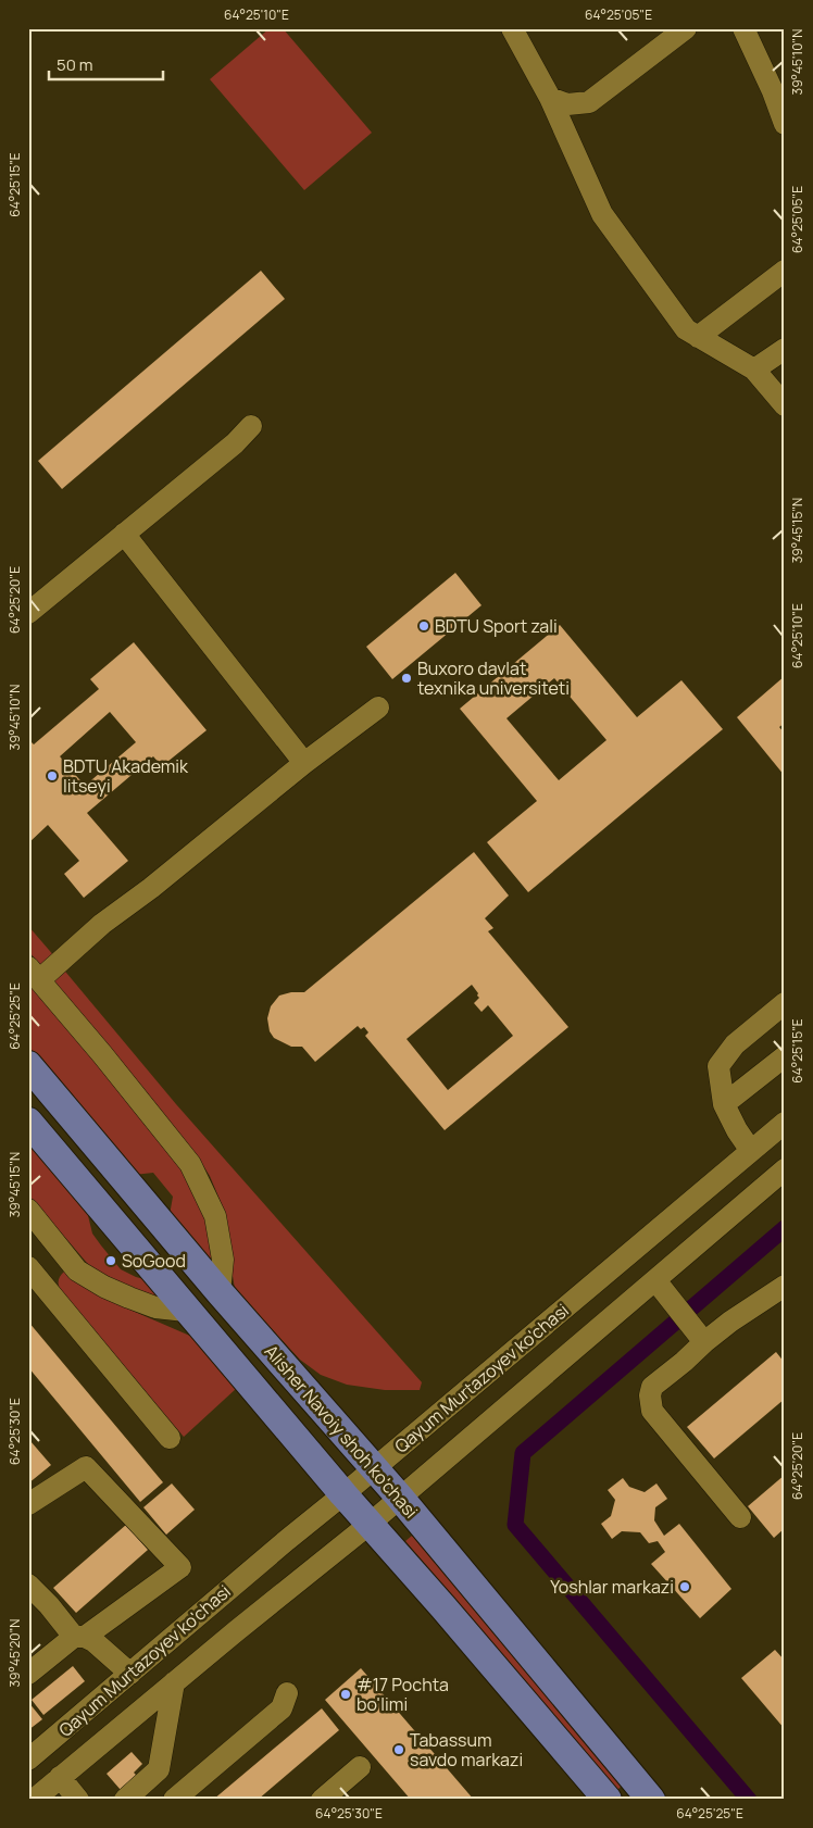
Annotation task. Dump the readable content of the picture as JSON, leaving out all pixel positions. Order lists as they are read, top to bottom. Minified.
{"streets":{"main road":["Alisher Navoiy shoh ko'chasi"],"street":["Qayum Murtazoyev ko'chasi"]},"crossings":[["Qayum Murtazoyev ko'chasi","Alisher Navoiy shoh ko'chasi"]],"places":["BDTU Sport zali","Buxoro davlat texnika universiteti","BDTU Akademik litseyi","SoGood","Yoshlar markazi","#17 Pochta bo'limi","Tabassum savdo markazi"],"scale_bar":"50 m","coordinates":["64°25'10\"E","64°25'05\"E","39°45'10\"N","64°25'15\"E","39°45'15\"N","64°25'20\"E","64°25'25\"E","64°25'30\"E","39°45'20\"N"]}
